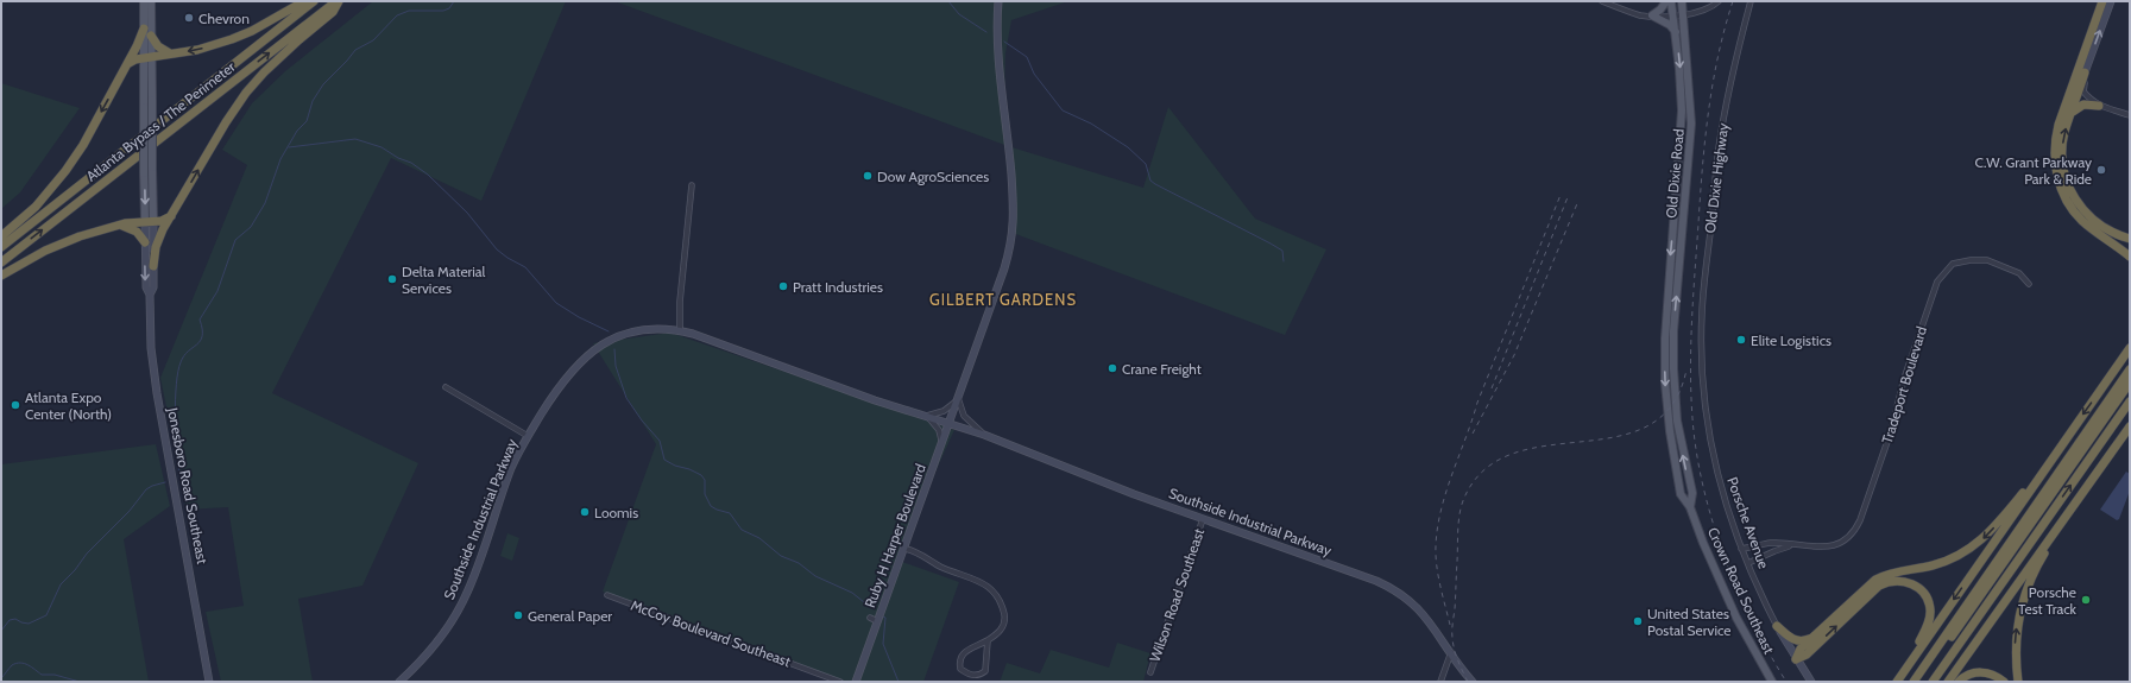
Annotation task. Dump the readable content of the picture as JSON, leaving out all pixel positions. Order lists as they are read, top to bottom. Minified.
{"streets":{"highway":["Atlanta Bypass / The Perimeter"],"main road":["Old Dixie Road","Jonesboro Road Southeast","Crown Road Southeast"],"street":["Old Dixie Highway","Tradeport Boulevard","Southside Industrial Parkway","Porsche Avenue","Ruby H Harper Boulevard","Wilson Road Southeast","McCoy Boulevard Southeast"]},"crossings":[["Old Dixie Road","Crown Road Southeast"],["Old Dixie Highway","Porsche Avenue"],["Tradeport Boulevard","Porsche Avenue"],["Southside Industrial Parkway","Ruby H Harper Boulevard"],["Southside Industrial Parkway","Wilson Road Southeast"]],"districts":["GILBERT GARDENS"],"places":["Chevron","C.W. Grant Parkway Park & Ride","Dow AgroSciences","Delta Material Services","Pratt Industries","Elite Logistics","Crane Freight","Atlanta Expo Center (North)","Loomis","Porsche Test Track","General Paper","United States Postal Service"]}
